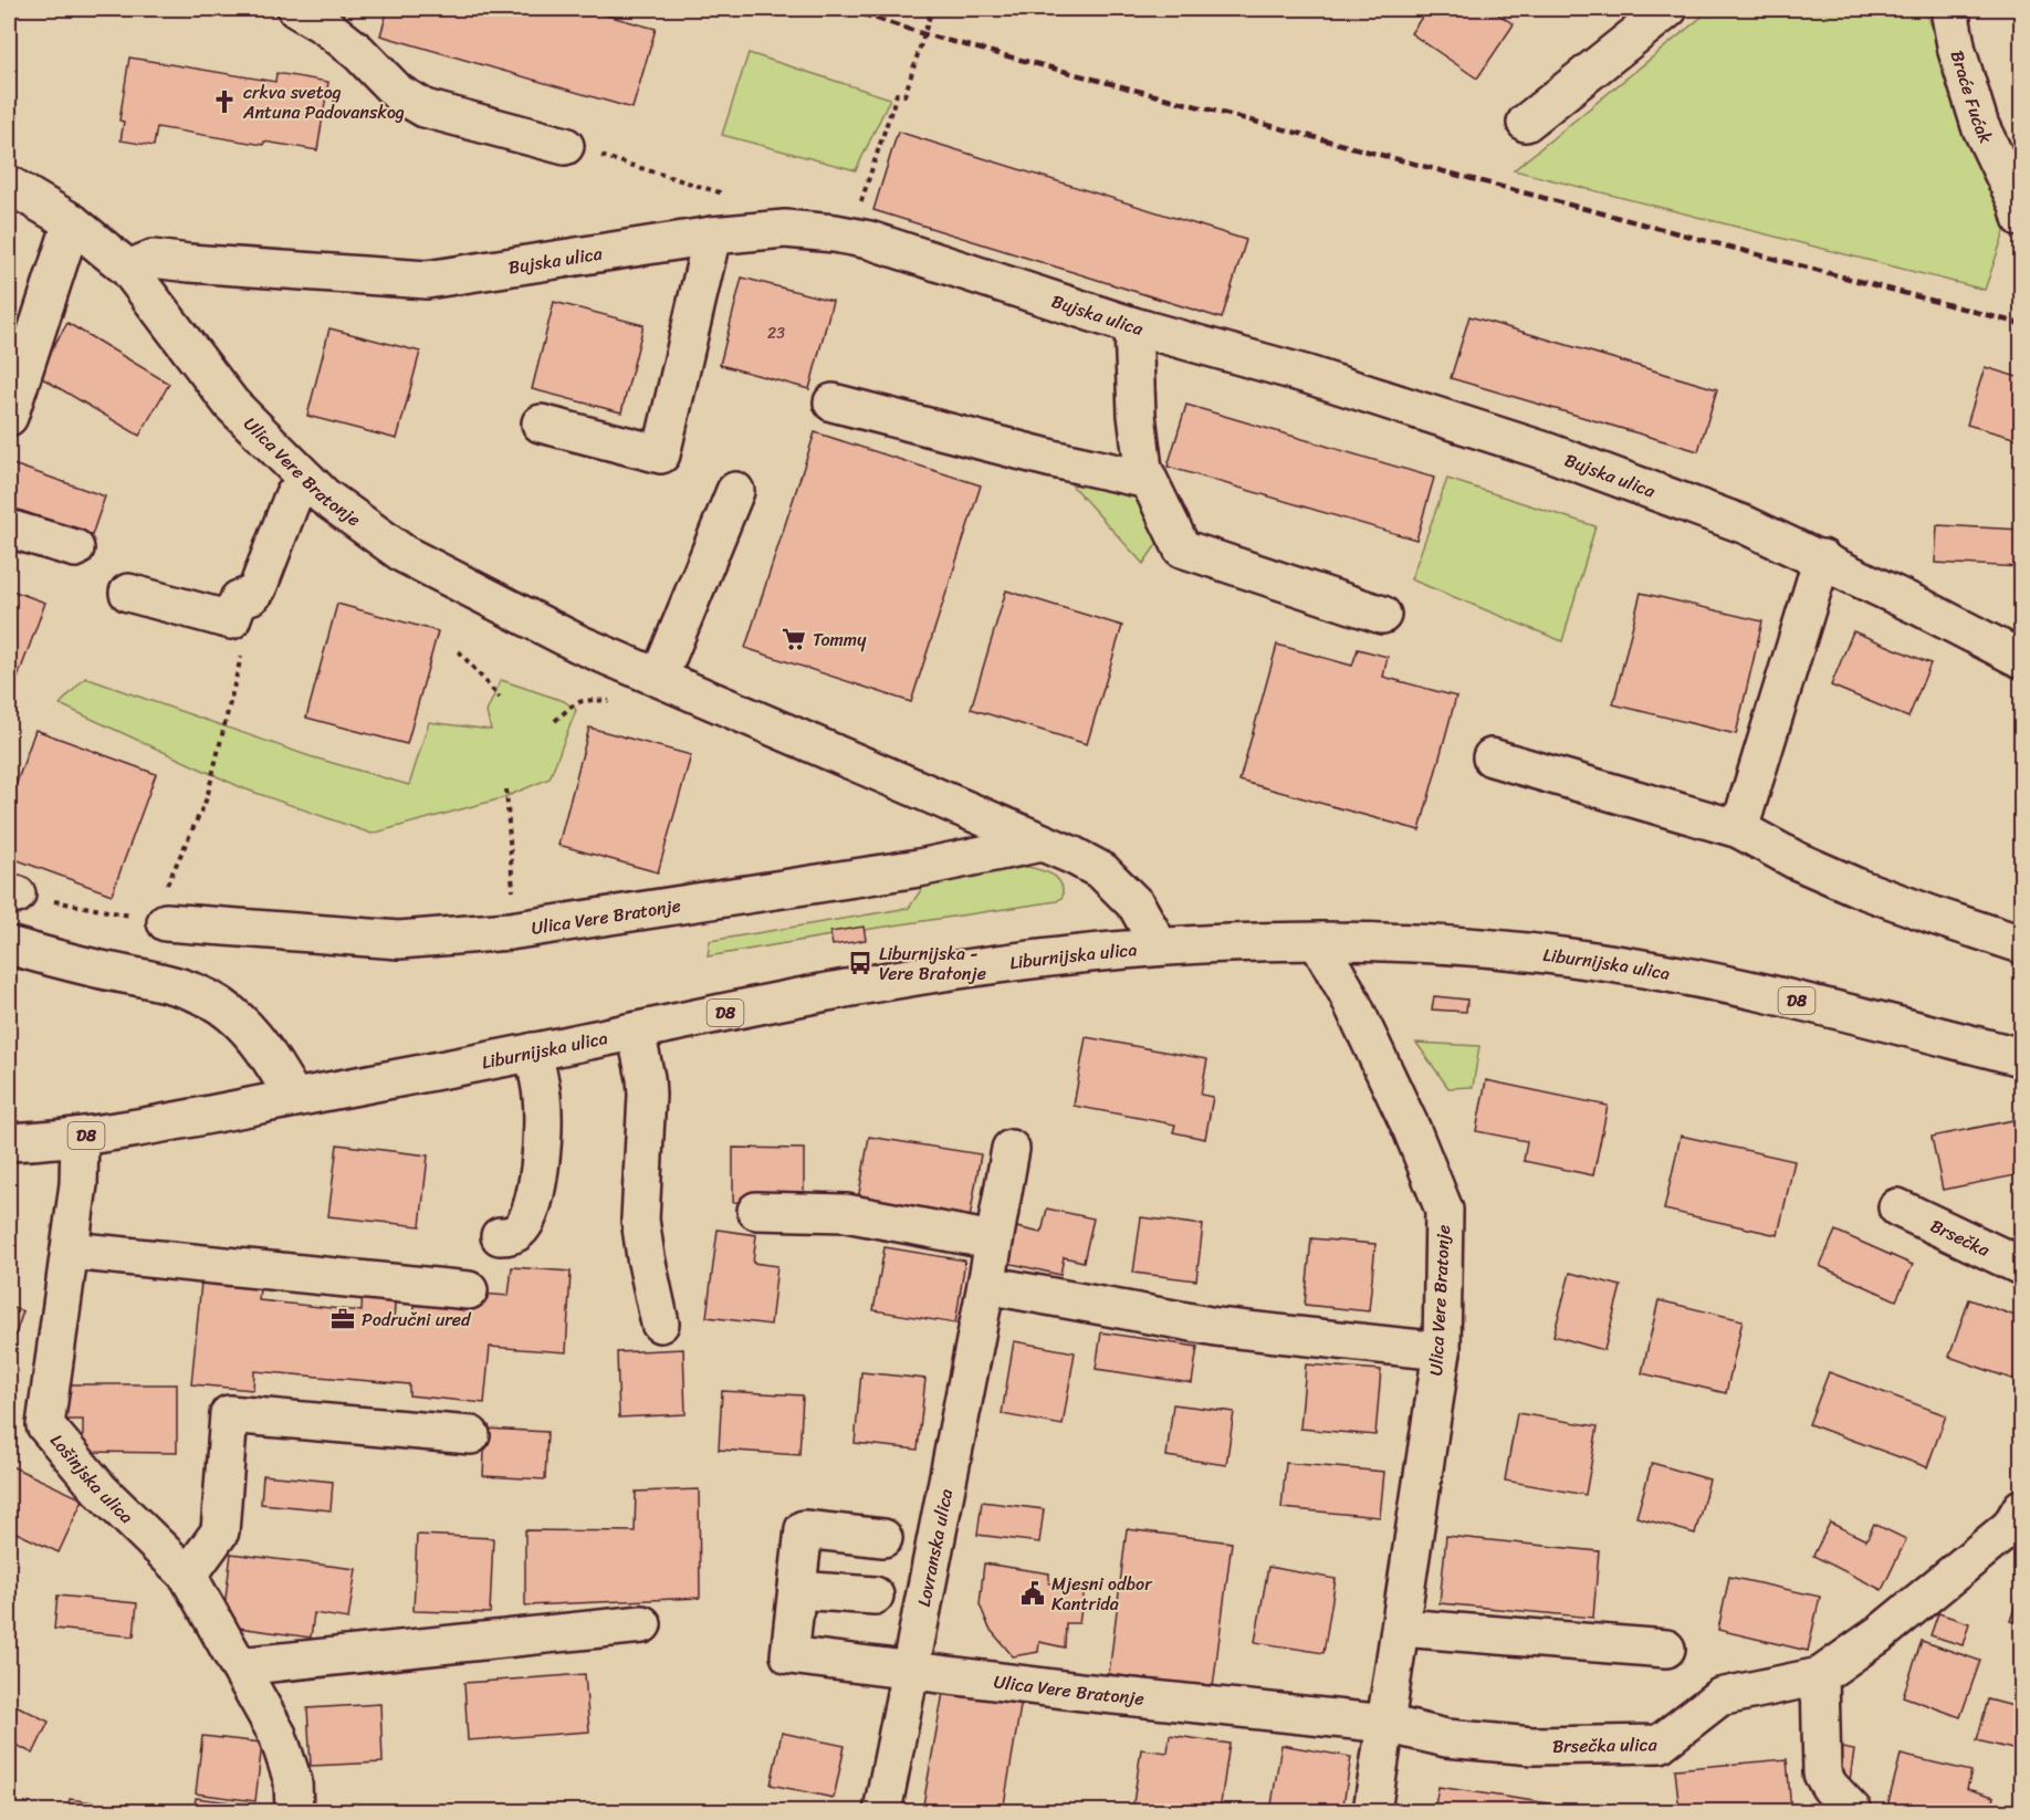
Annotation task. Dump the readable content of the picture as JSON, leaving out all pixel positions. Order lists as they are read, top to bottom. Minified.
{"streets":{"street":["Braće Fućak","Bujska ulica","Ulica Vere Bratonje","Liburnijska ulica","D8","Brsečka","Lošinjska ulica","Lovranska ulica","Brsečka ulica"]},"crossings":[["Bujska ulica","Ulica Vere Bratonje"],["Ulica Vere Bratonje","Liburnijska ulica"],["Ulica Vere Bratonje","Lovranska ulica"],["Ulica Vere Bratonje","Brsečka ulica"],["Liburnijska ulica","Lošinjska ulica"]],"places":{"church":["crkva svetog Antuna Padovanskog"],"supermarket":["Tommy"],"bus stop":["Liburnijska - Vere Bratonje"],"office":["Područni ured"],"public building":["Mjesni odbor Kantrida"]},"house_numbers":["23"]}
